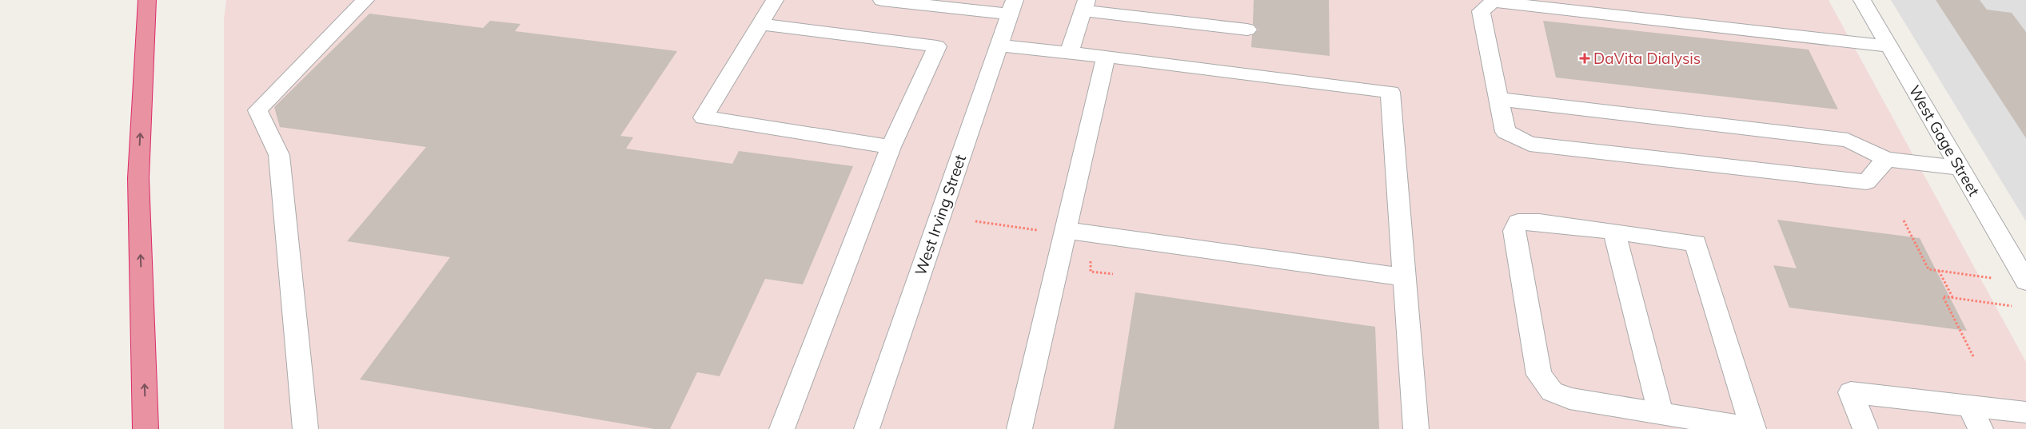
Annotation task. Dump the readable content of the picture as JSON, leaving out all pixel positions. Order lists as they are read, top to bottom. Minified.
{"streets":{"street":["West Gage Street","West Irving Street"]},"places":{"health":["DaVita Dialysis"]}}
